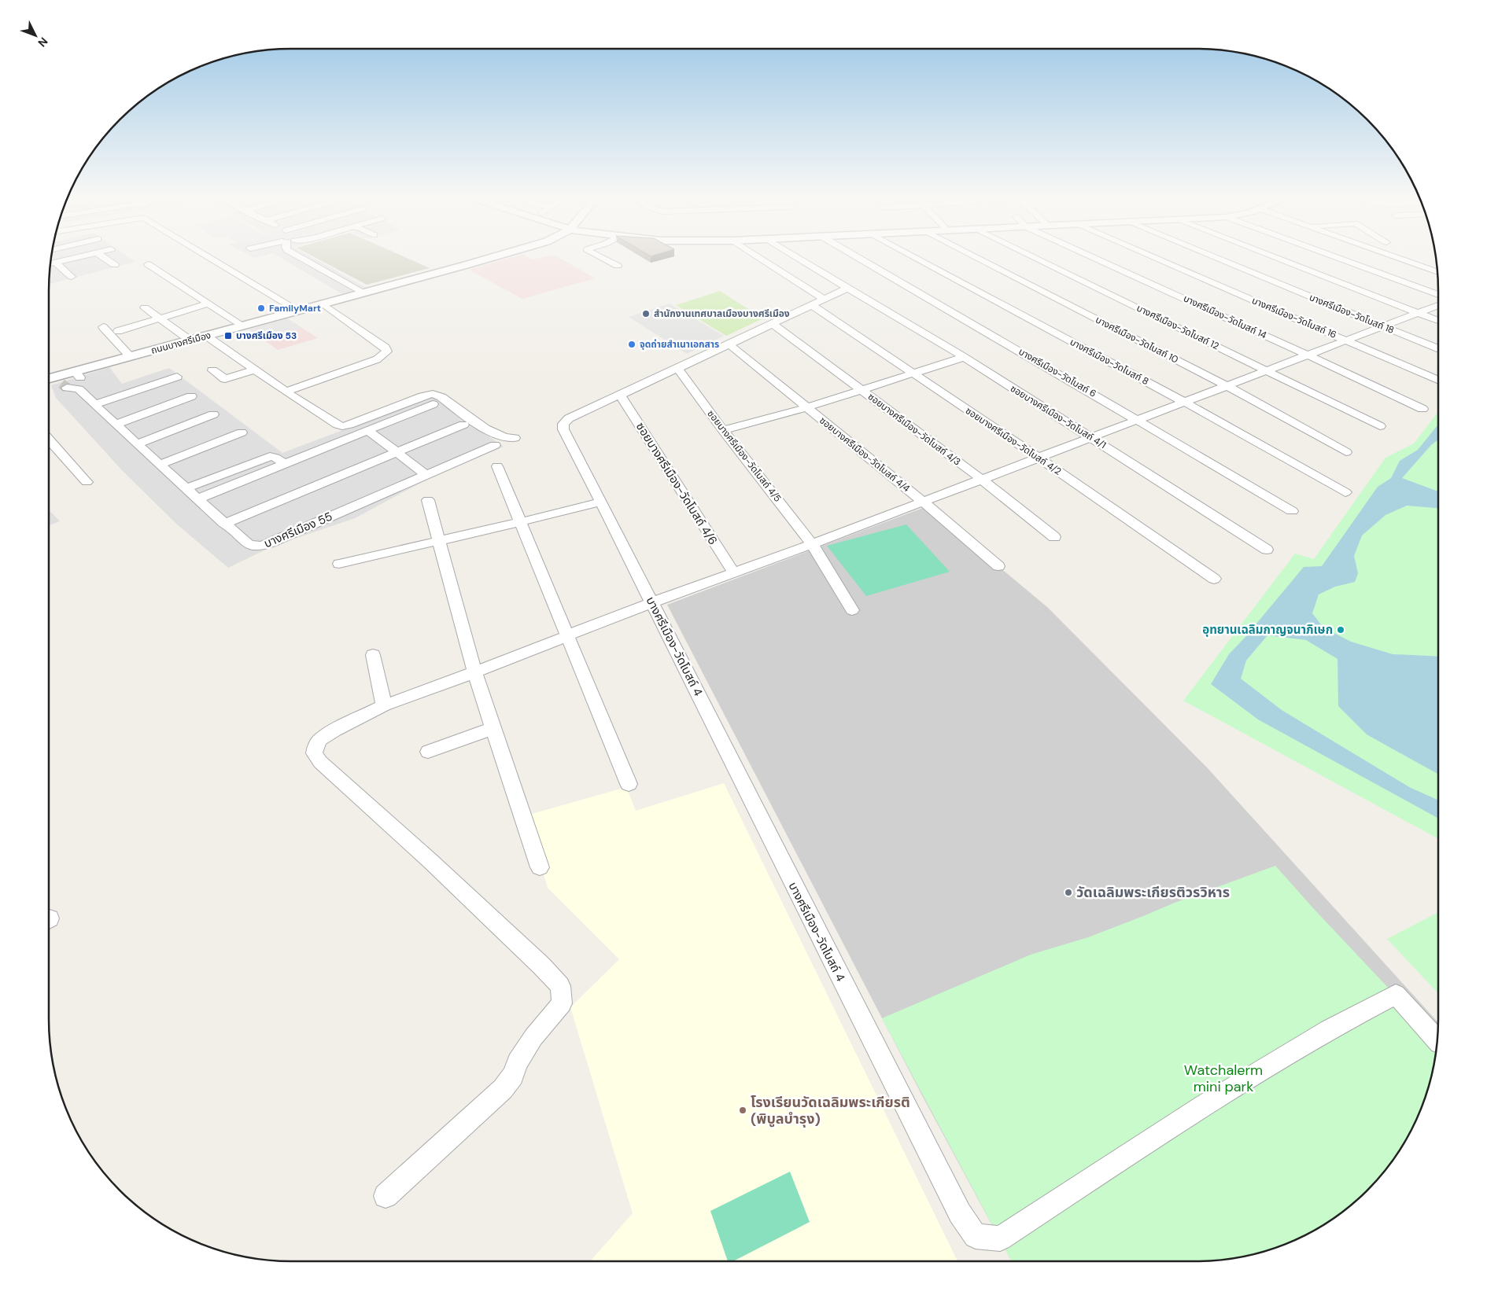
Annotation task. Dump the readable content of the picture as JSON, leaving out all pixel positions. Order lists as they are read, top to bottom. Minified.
{"streets":{"street":["บางศรีเมือง-วัดโบสถ์ 18","บางศรีเมือง-วัดโบสถ์ 14","บางศรีเมือง-วัดโบสถ์ 16","บางศรีเมือง-วัดโบสถ์ 12","บางศรีเมือง-วัดโบสถ์ 10","ถนนบางศรีเมือง","บางศรีเมือง-วัดโบสถ์ 8","บางศรีเมือง-วัดโบสถ์ 6","ซอยบางศรีเมือง-วัดโบสถ์ 4/1","ซอยบางศรีเมือง-วัดโบสถ์ 4/3","ซอยบางศรีเมือง-วัดโบสถ์ 4/2","ซอยบางศรีเมือง-วัดโบสถ์ 4/4","ซอยบางศรีเมือง-วัดโบสถ์ 4/5","ซอยบางศรีเมือง-วัดโบสถ์ 4/6","บางศรีเมือง 55","บางศรีเมือง-วัดโบสถ์ 4"]},"crossings":[["ถนนบางศรีเมือง","บางศรีเมือง 55"],["ซอยบางศรีเมือง-วัดโบสถ์ 4/1","บางศรีเมือง-วัดโบสถ์ 4"],["ซอยบางศรีเมือง-วัดโบสถ์ 4/3","บางศรีเมือง-วัดโบสถ์ 4"],["ซอยบางศรีเมือง-วัดโบสถ์ 4/2","บางศรีเมือง-วัดโบสถ์ 4"],["ซอยบางศรีเมือง-วัดโบสถ์ 4/4","บางศรีเมือง-วัดโบสถ์ 4"],["ซอยบางศรีเมือง-วัดโบสถ์ 4/5","บางศรีเมือง-วัดโบสถ์ 4"],["ซอยบางศรีเมือง-วัดโบสถ์ 4/6","บางศรีเมือง-วัดโบสถ์ 4"]],"parks":["Watchalerm mini park"],"places":{"other":["FamilyMart","สำนักงานเทศบาลเมืองบางศรีเมือง","จุดถ่ายสำเนาเอกสาร","อุทยานเฉลิมกาญจนาภิเษก","วัดเฉลิมพระเกียรติวรวิหาร","โรงเรียนวัดเฉลิมพระเกียรติ (พิบูลบำรุง)"],"transit":["บางศรีเมือง 53"]},"north":"bottom right"}
